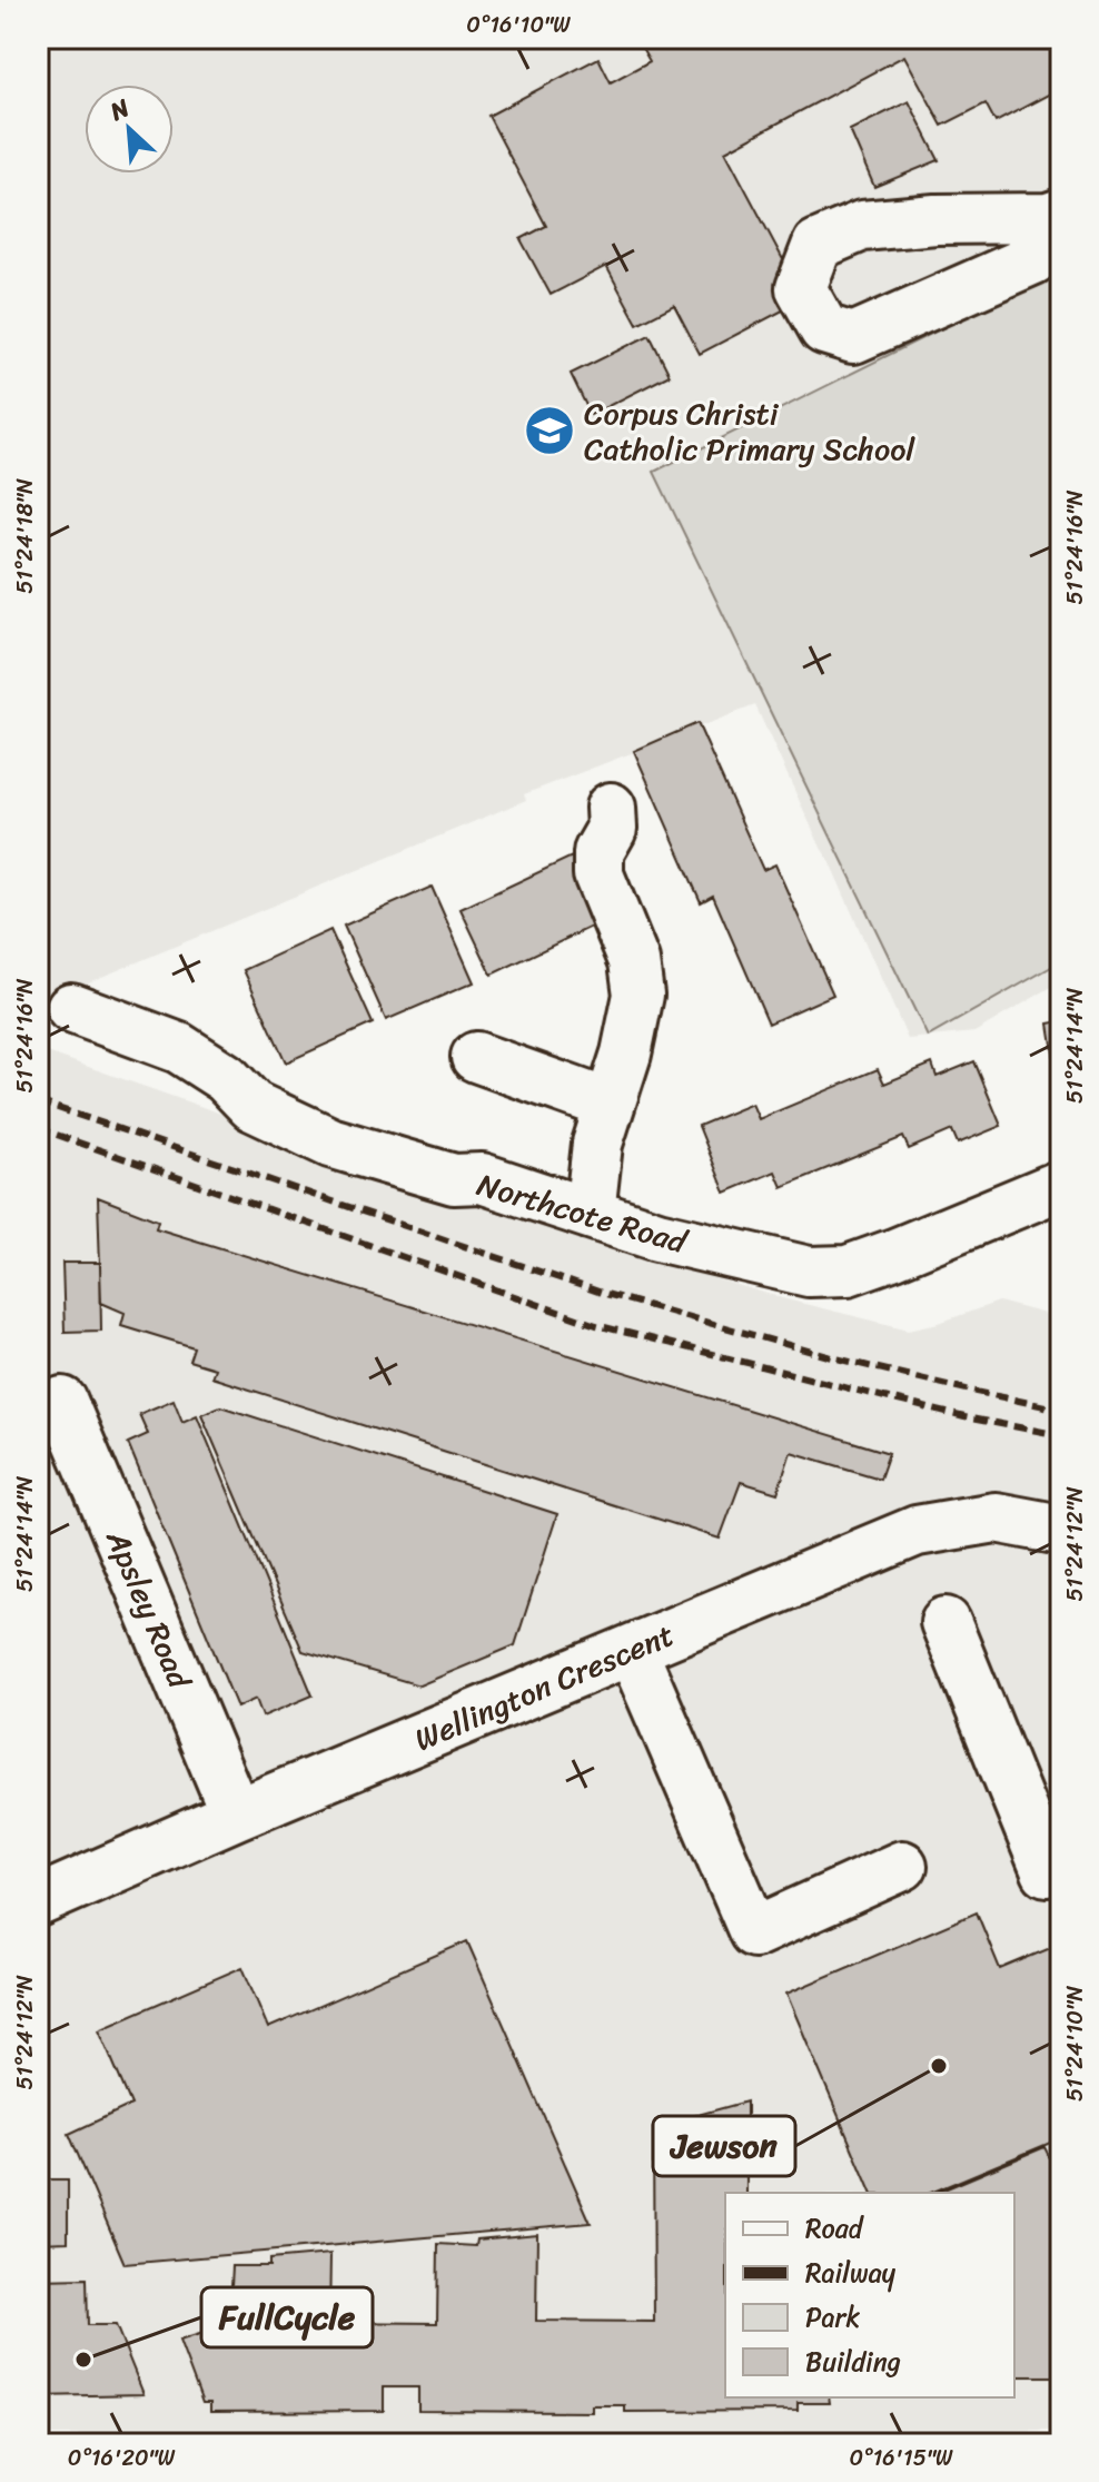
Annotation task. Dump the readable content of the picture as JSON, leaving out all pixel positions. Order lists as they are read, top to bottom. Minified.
{"streets":{"street":["Northcote Road","Apsley Road","Wellington Crescent"]},"crossings":[["Apsley Road","Wellington Crescent"]],"places":{"school or university":["Corpus Christi Catholic Primary School"],"other":["Jewson","FullCycle"]},"legend":["Road","Railway","Park","Building"],"north":"top left","coordinates":["0°16'10\"W","51°24'18\"N","51°24'16\"N","51°24'14\"N","51°24'12\"N","51°24'10\"N","0°16'20\"W","0°16'15\"W"]}
